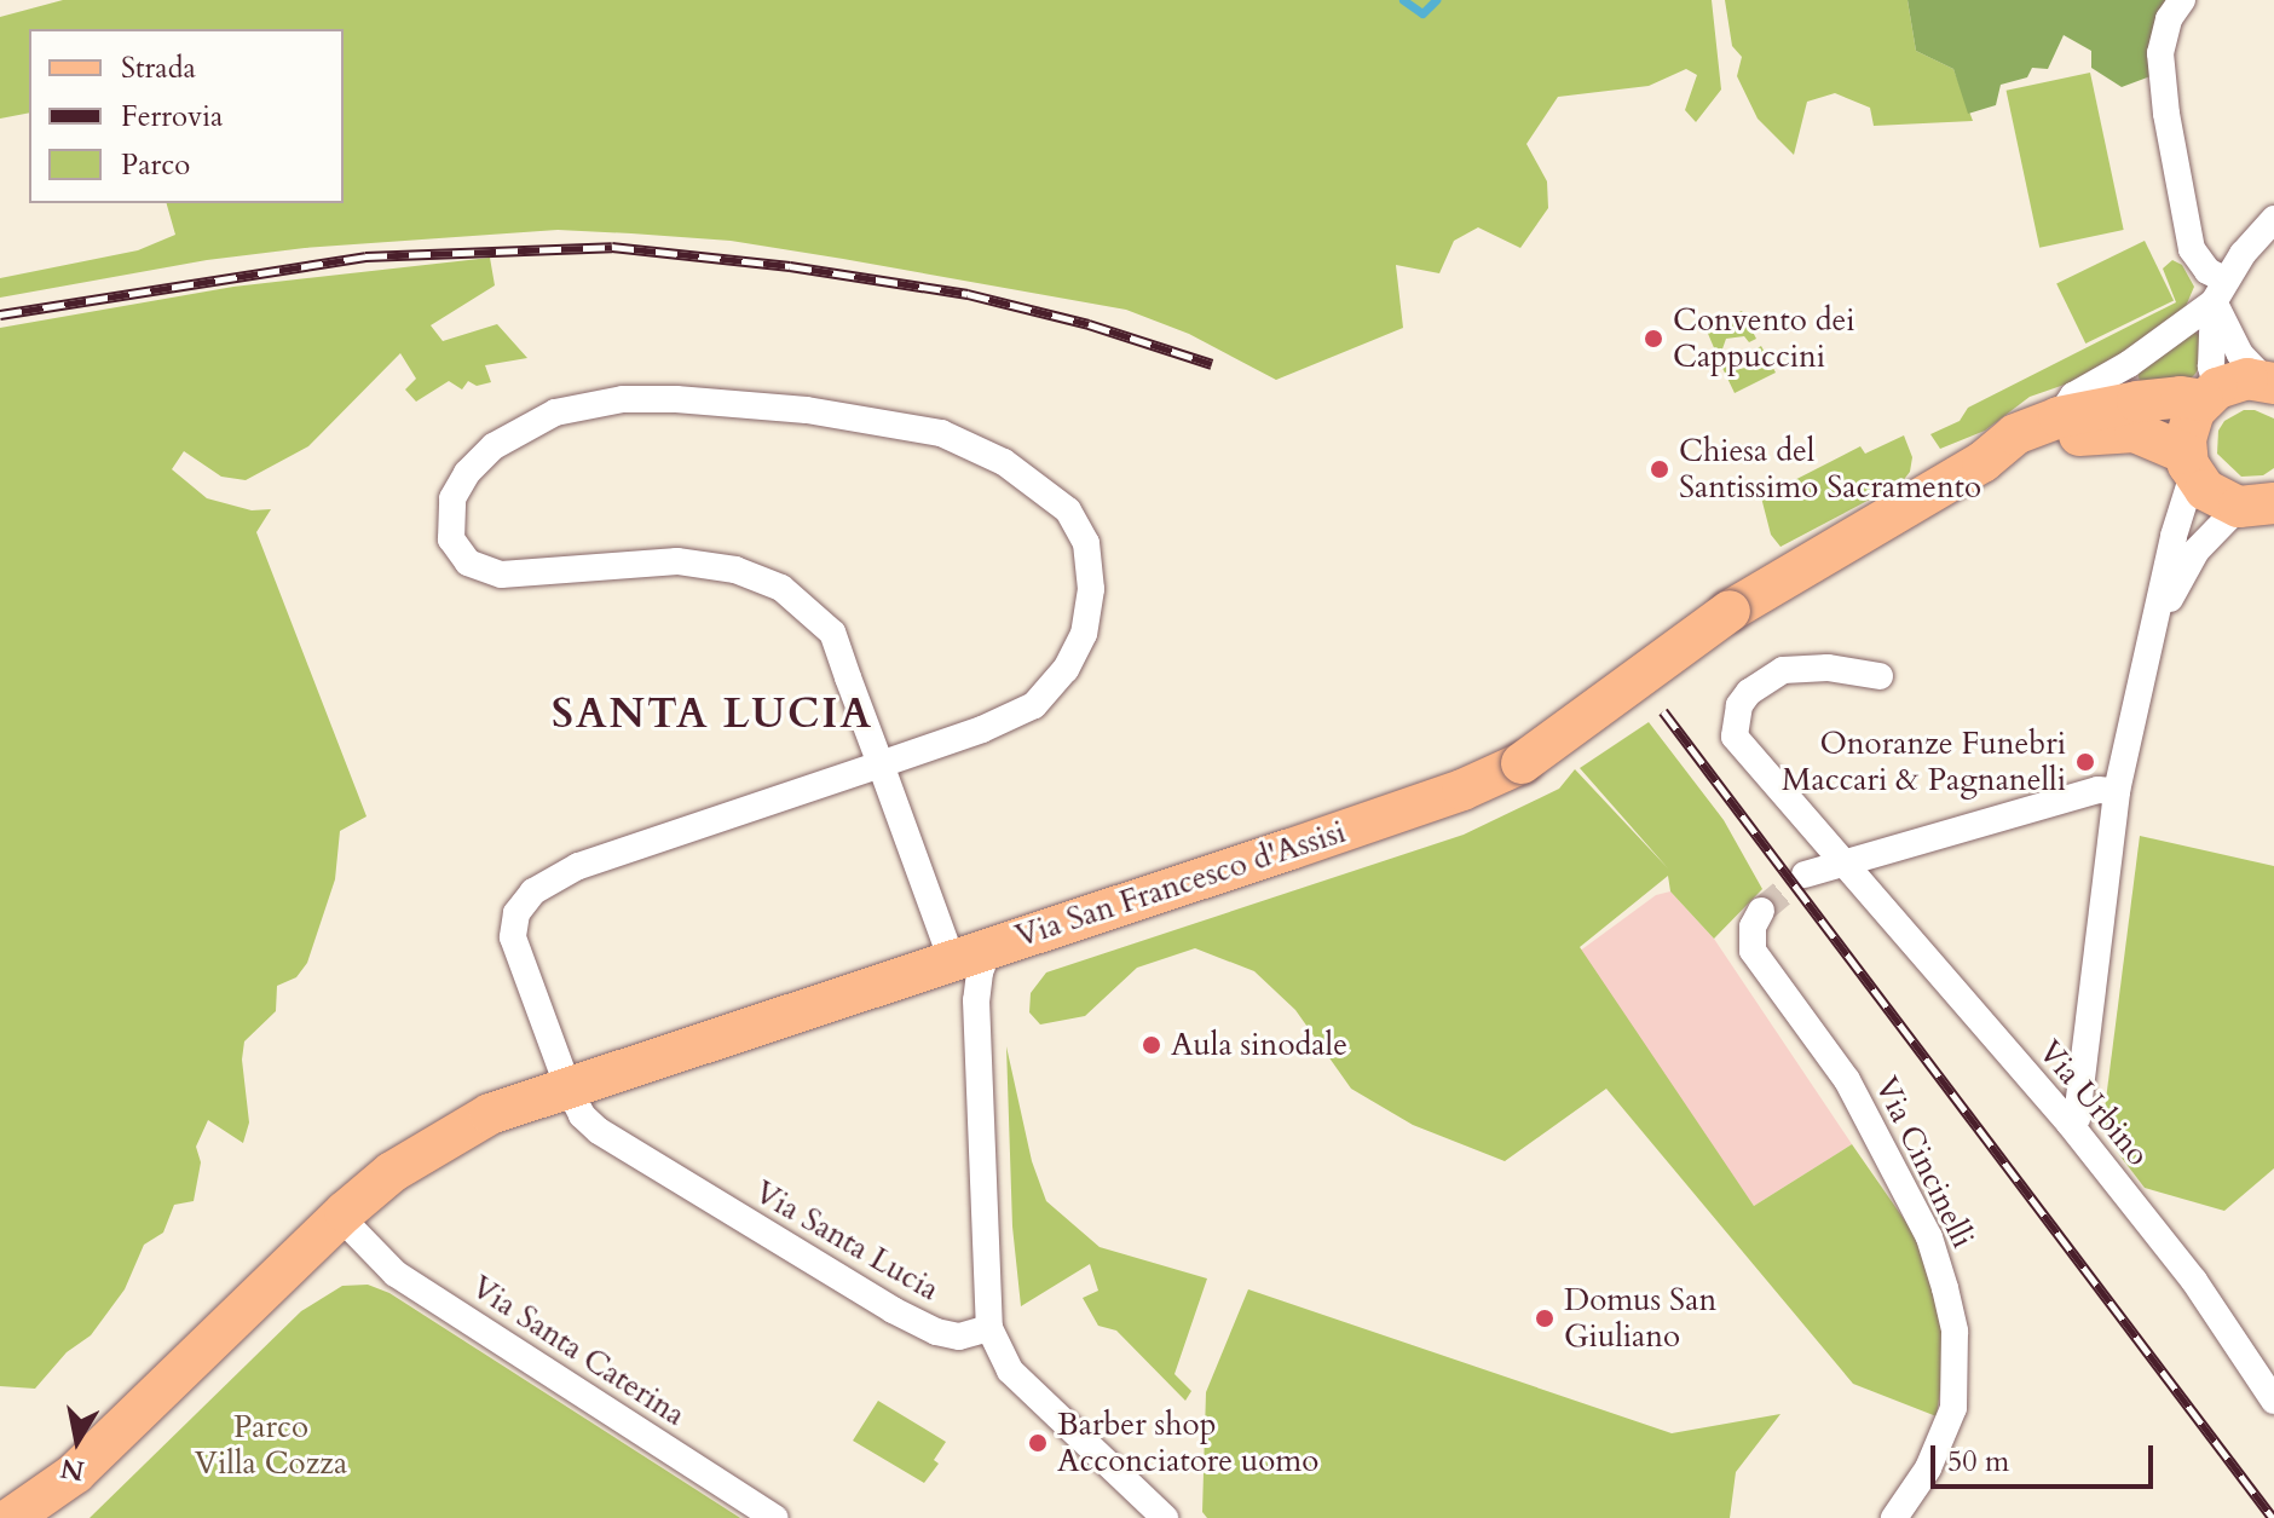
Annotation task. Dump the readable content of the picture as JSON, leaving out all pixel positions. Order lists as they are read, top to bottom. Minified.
{"streets":{"main road":["Via San Francesco d'Assisi"],"street":["Via Urbino","Via Cincinelli","Via Santa Lucia","Via Santa Caterina"]},"crossings":[["Via San Francesco d'Assisi","Via Santa Lucia"],["Via San Francesco d'Assisi","Via Santa Caterina"]],"districts":["SANTA LUCIA"],"parks":["Parco Villa Cozza"],"places":["Convento dei Cappuccini","Chiesa del Santissimo Sacramento","Onoranze Funebri Maccari & Pagnanelli","Aula sinodale","Domus San Giuliano","Barber shop Acconciatore uomo"],"legend":["Strada","Ferrovia","Parco"],"scale_bar":"50 m","north":"bottom"}
